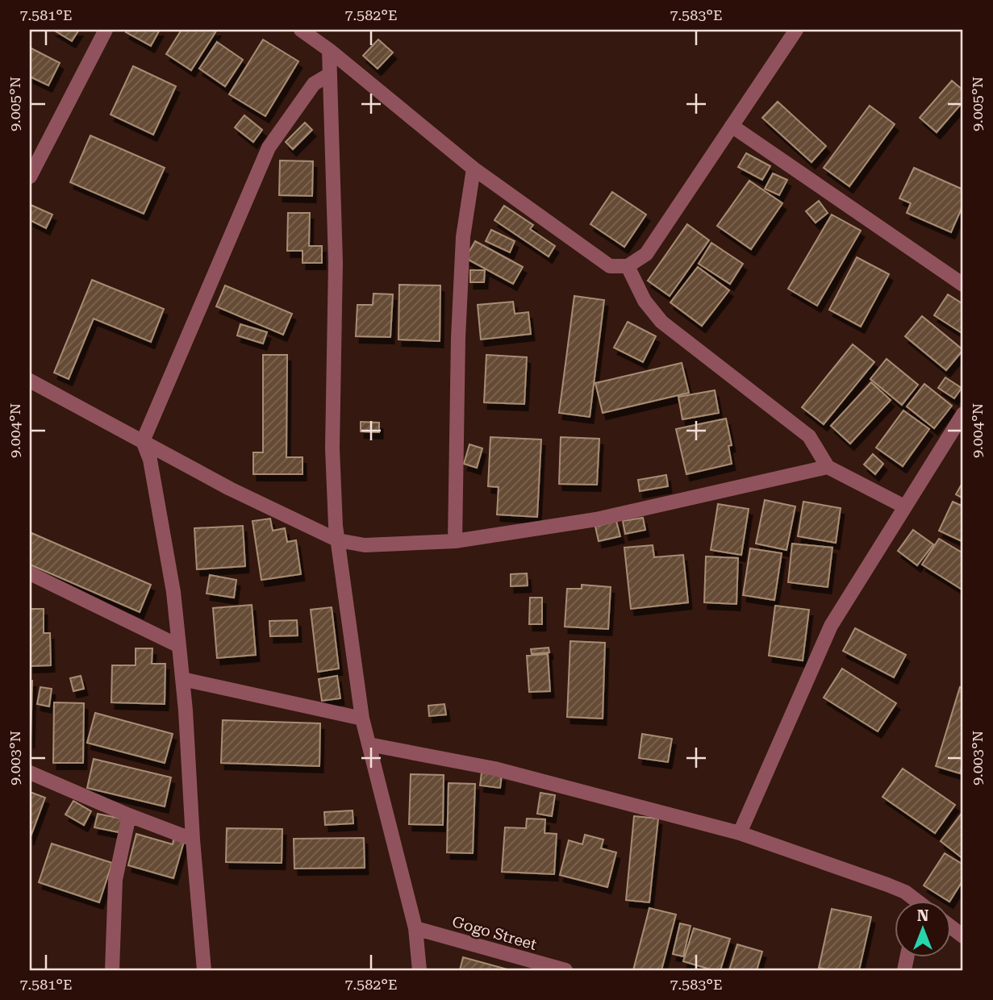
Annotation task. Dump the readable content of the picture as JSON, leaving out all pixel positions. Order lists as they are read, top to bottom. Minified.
{"streets":{"street":["Gogo Street"]},"north":"top","coordinates":["7.581°E","7.582°E","7.583°E","9.005°N","9.004°N","9.003°N"]}
